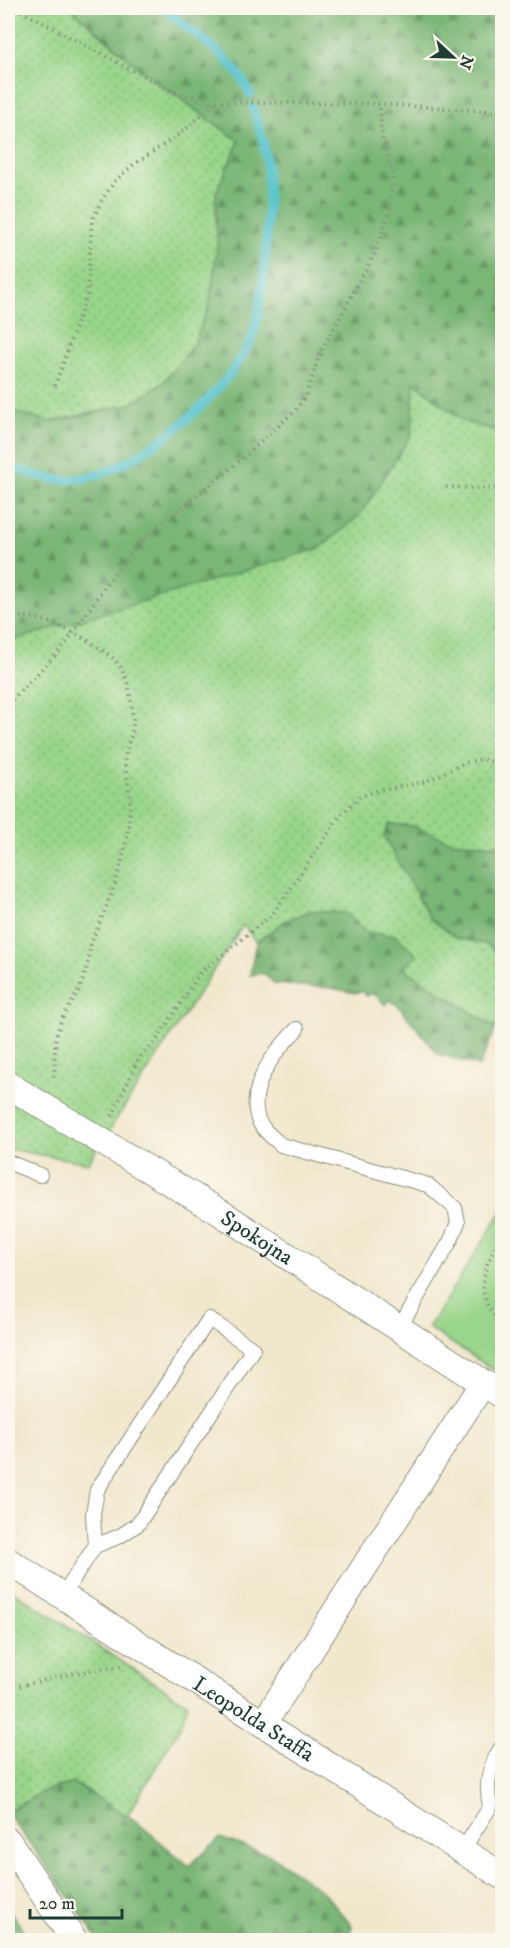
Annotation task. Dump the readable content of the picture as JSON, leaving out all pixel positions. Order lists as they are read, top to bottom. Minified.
{"streets":{"street":["Spokojna","Leopolda Staffa"]},"scale_bar":"20 m","north":"right"}
